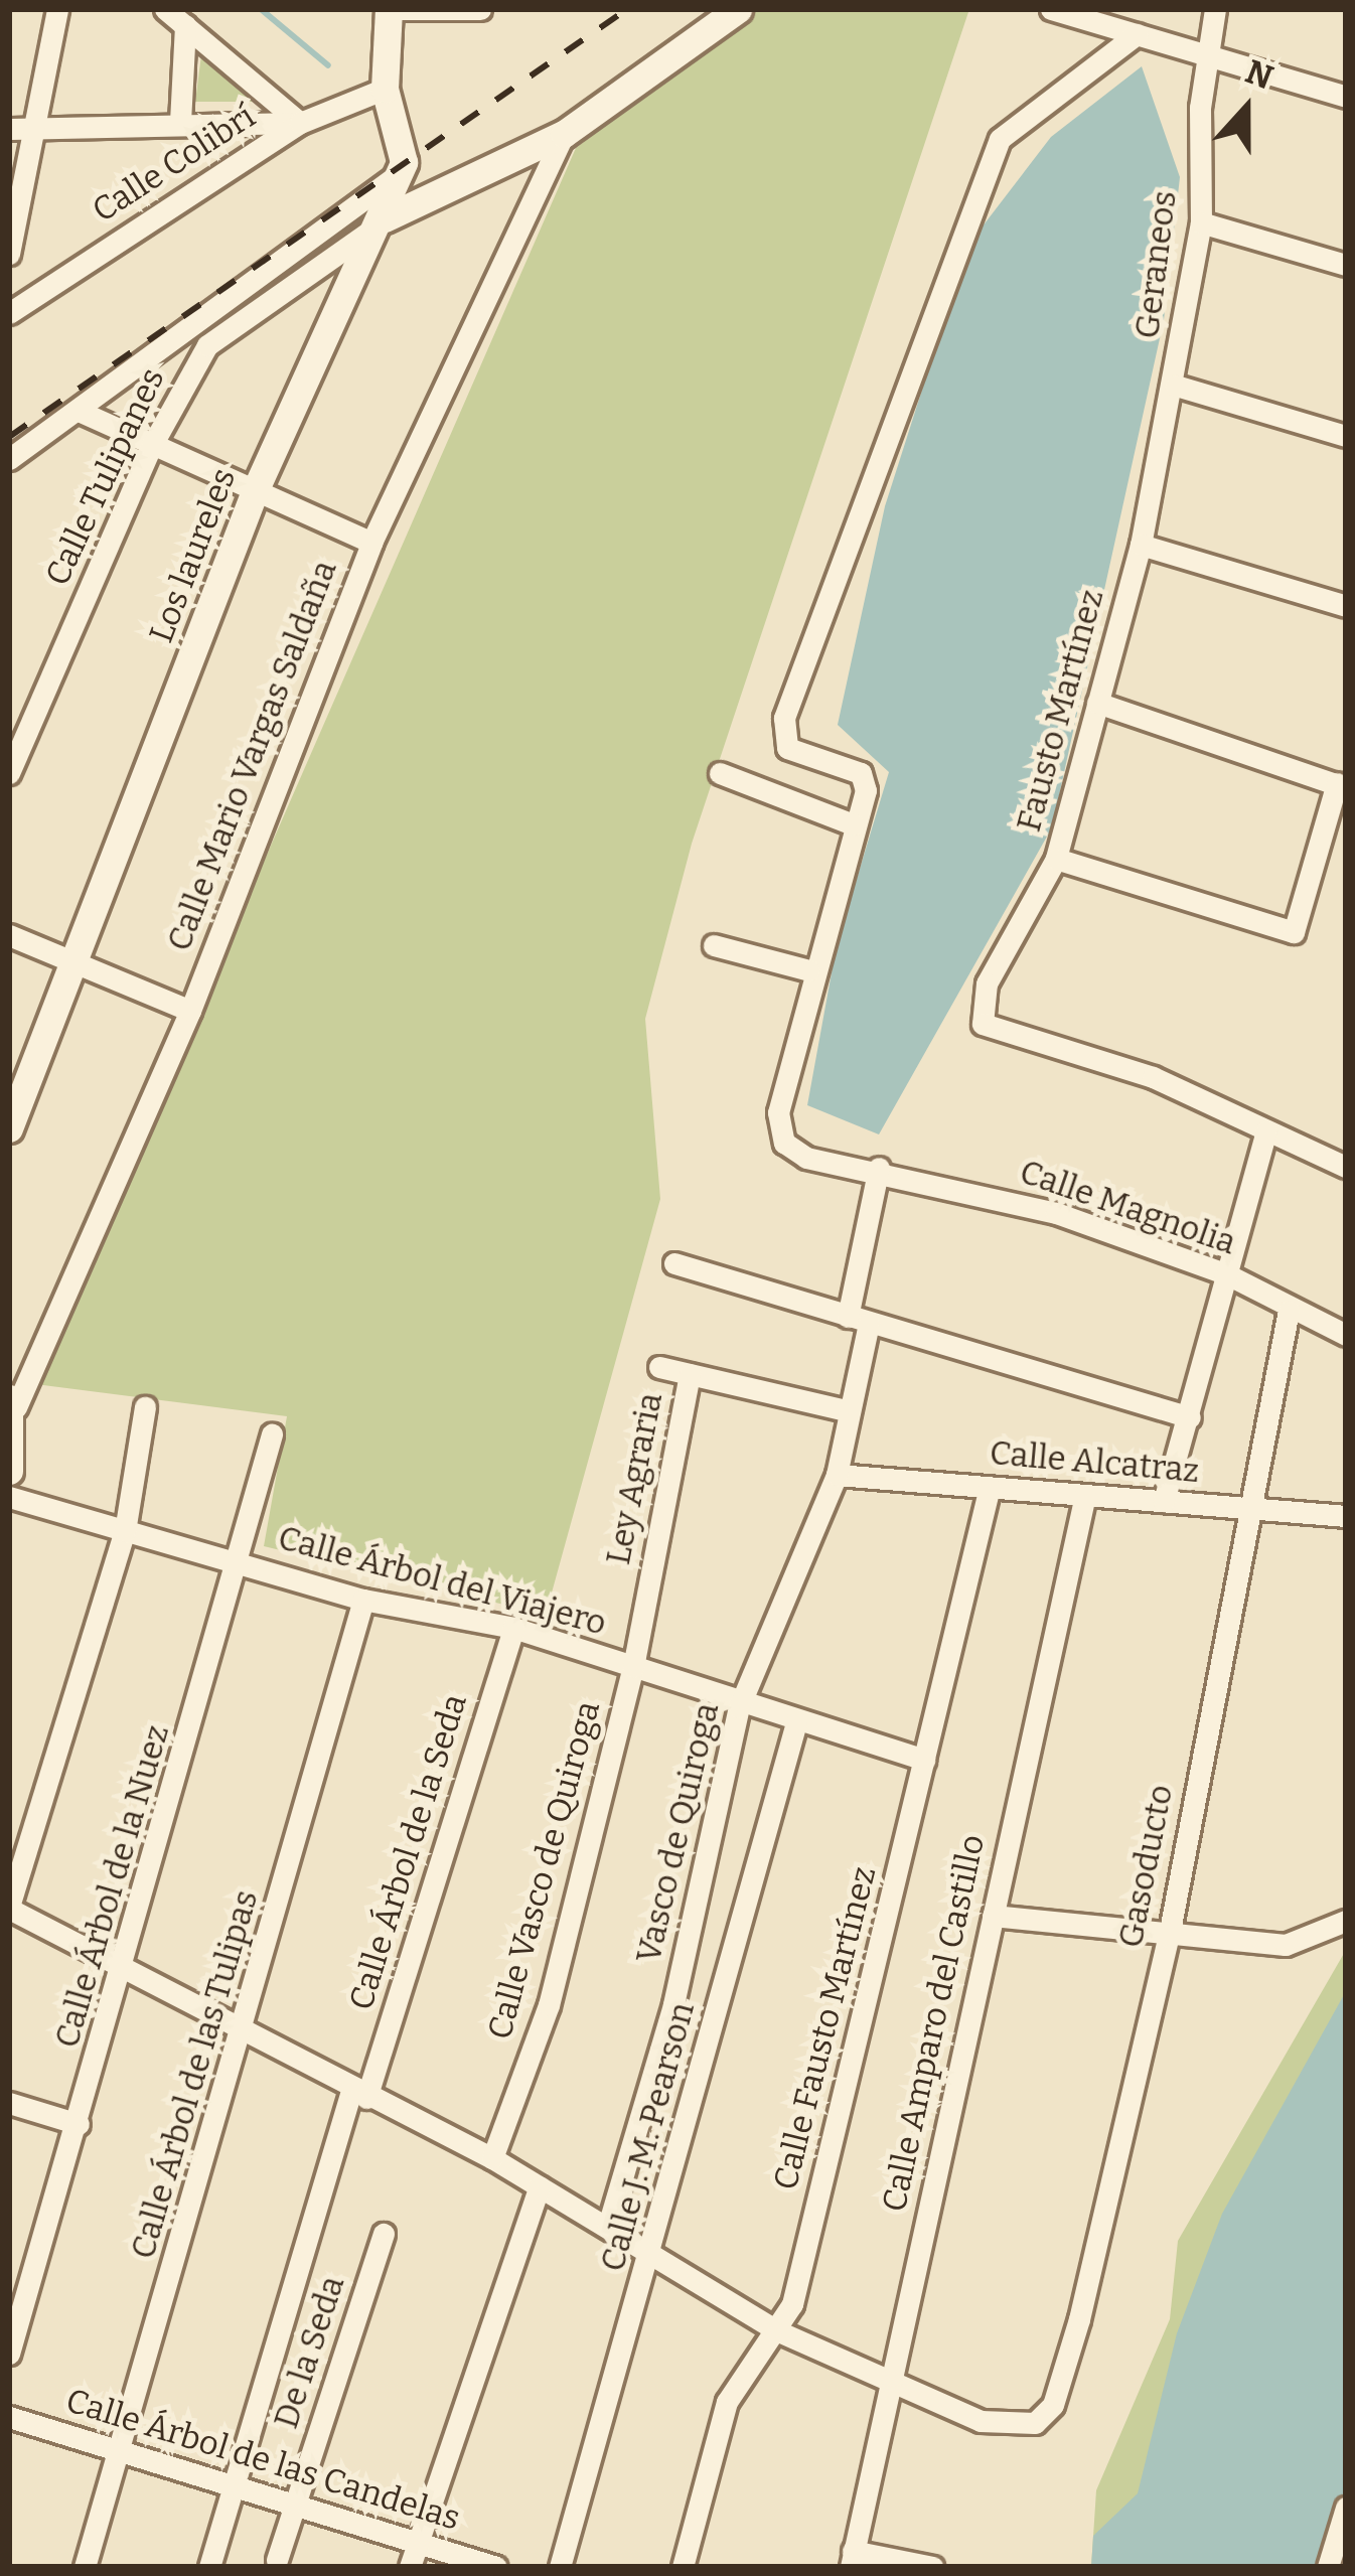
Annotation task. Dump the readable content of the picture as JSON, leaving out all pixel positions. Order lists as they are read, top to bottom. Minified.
{"streets":{"street":["Calle Colibrí","Geraneos","Calle Tulipanes","Los laureles","Fausto Martínez","Calle Mario Vargas Saldaña","Calle Magnolia","Calle Alcatraz","Ley Agraria","Calle Árbol del Viajero","Vasco de Quiroga","Calle Árbol de la Seda","Gasoducto","Calle Vasco de Quiroga","Calle Árbol de la Nuez","Calle Amparo del Castillo","Calle Fausto Martínez","Calle Árbol de las Tulipas","Calle J. M. Pearson","De la Seda","Calle Árbol de las Candelas"]},"crossings":[["Calle Colibrí","Los laureles"],["Geraneos","Fausto Martínez"],["Calle Tulipanes","Los laureles"],["Calle Magnolia","Vasco de Quiroga"],["Calle Magnolia","Gasoducto"],["Calle Alcatraz","Vasco de Quiroga"],["Calle Alcatraz","Gasoducto"],["Calle Alcatraz","Calle Amparo del Castillo"],["Calle Alcatraz","Calle Fausto Martínez"],["Ley Agraria","Calle Árbol del Viajero"],["Ley Agraria","Calle Vasco de Quiroga"],["Calle Árbol del Viajero","Vasco de Quiroga"],["Calle Árbol del Viajero","Calle Árbol de la Seda"],["Calle Árbol del Viajero","Calle Vasco de Quiroga"],["Calle Árbol del Viajero","Calle Árbol de la Nuez"],["Calle Árbol del Viajero","Calle Fausto Martínez"],["Calle Árbol del Viajero","Calle Árbol de las Tulipas"],["Calle Árbol del Viajero","Calle J. M. Pearson"],["Calle Árbol de la Seda","Calle Árbol de las Candelas"],["Gasoducto","Calle Amparo del Castillo"],["Calle Árbol de las Tulipas","Calle Árbol de las Candelas"],["De la Seda","Calle Árbol de las Candelas"]],"north":"top"}
